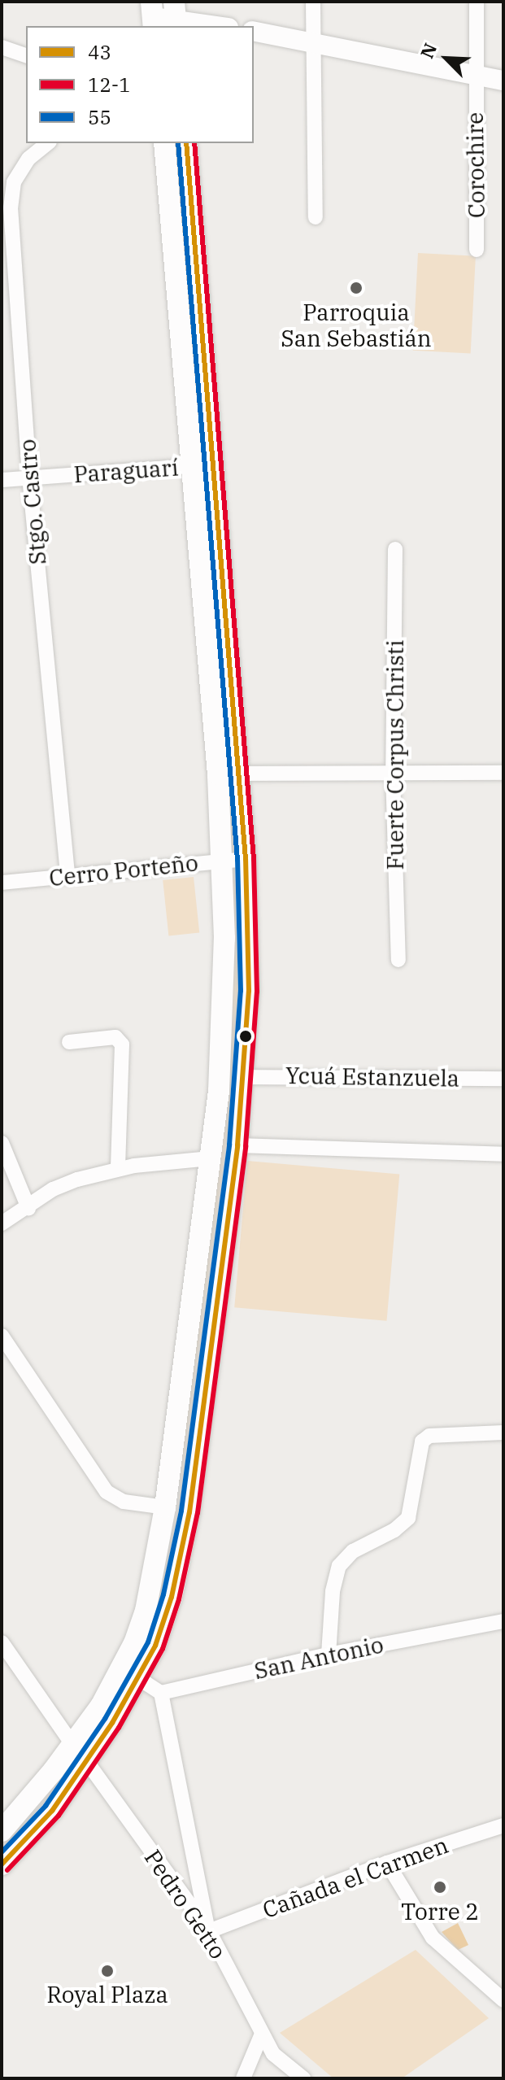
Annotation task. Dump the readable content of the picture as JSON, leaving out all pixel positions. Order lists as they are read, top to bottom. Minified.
{"streets":{"street":["Corochire","Paraguarí","Stgo. Castro","Fuerte Corpus Christi","Cerro Porteño","Ycuá Estanzuela","San Antonio","Cañada el Carmen","Pedro Getto"]},"crossings":[["Paraguarí","Stgo. Castro"],["Stgo. Castro","Cerro Porteño"],["Cañada el Carmen","Pedro Getto"]],"places":["Parroquia San Sebastián","Torre 2","Royal Plaza"],"lines":["transit line 43","transit line 12-1","transit line 55"],"legend":["43","12-1","55"],"north":"top left"}
